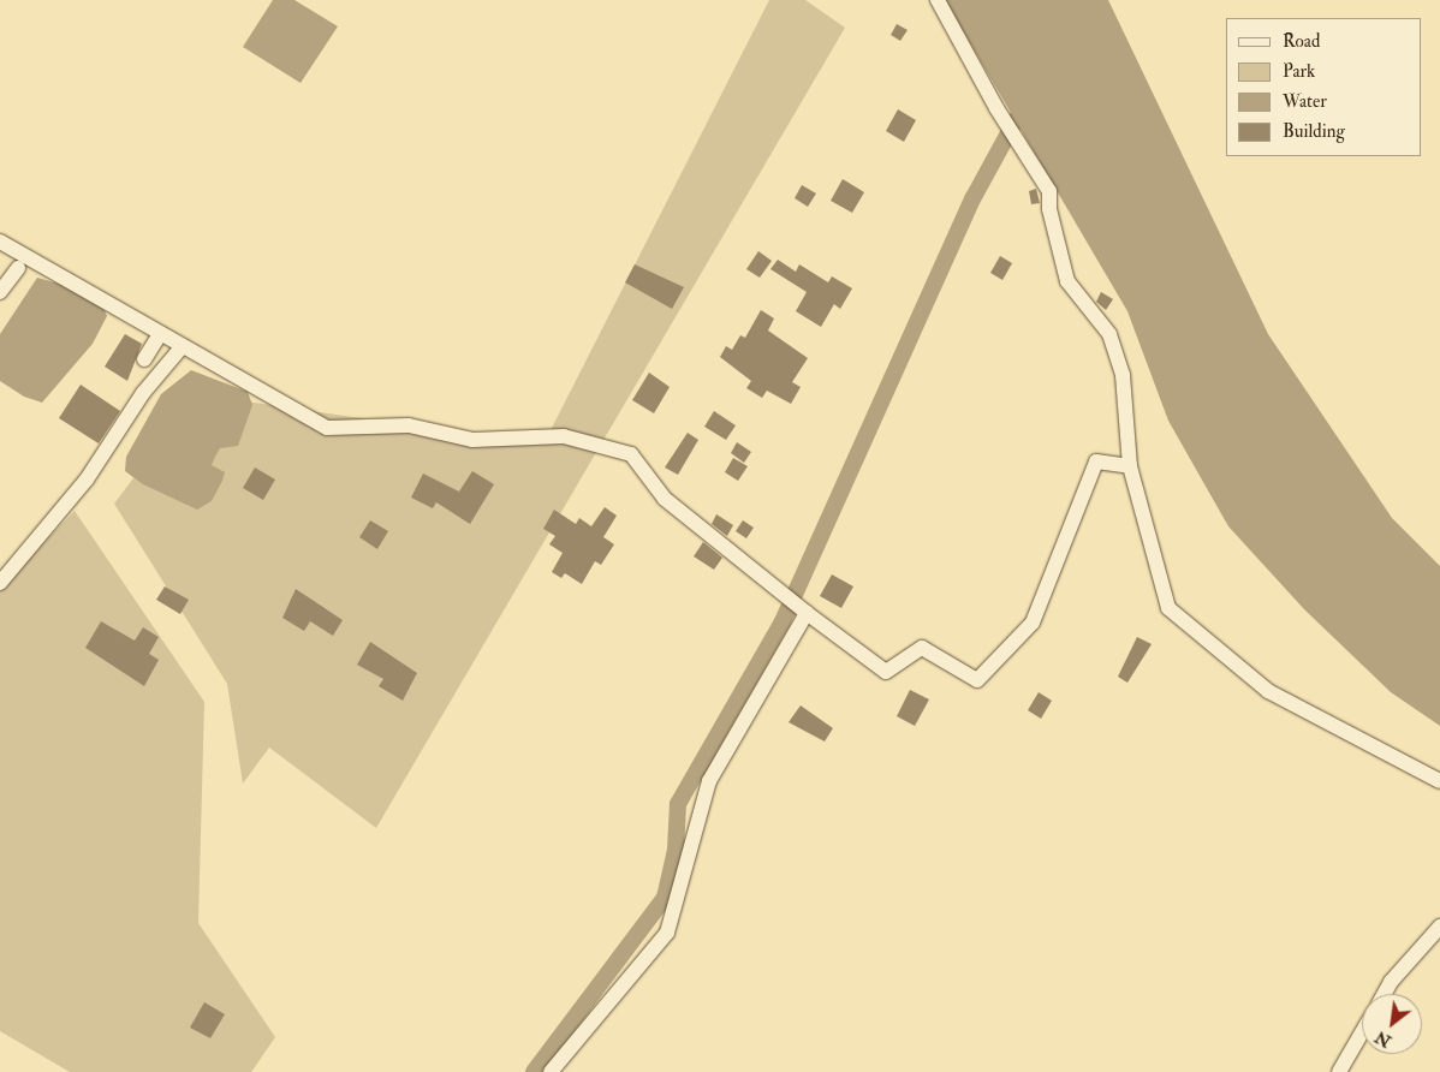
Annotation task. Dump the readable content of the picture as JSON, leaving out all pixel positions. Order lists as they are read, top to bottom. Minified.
{"legend":["Road","Park","Water","Building"],"north":"bottom left"}
